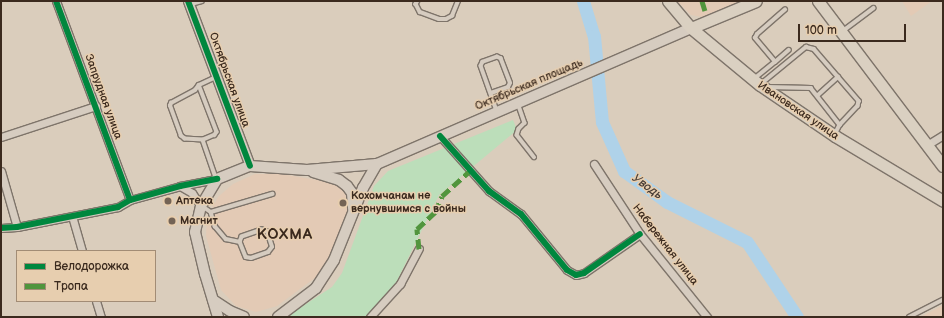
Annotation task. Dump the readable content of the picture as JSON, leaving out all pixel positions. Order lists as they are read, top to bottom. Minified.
{"streets":{"main road":["Октябрьская площадь","Ивановская улица"],"street":["Октябрьская улица","Запрудная улица","Набережная улица"]},"crossings":[["Октябрьская площадь","Ивановская улица"]],"districts":["КОХМА"],"water":["Уводь"],"places":["Аптека","Кохомчанам не вернувшимся с войны","Магнит"],"legend":["Велодорожка","Тропа"],"scale_bar":"100 m"}
